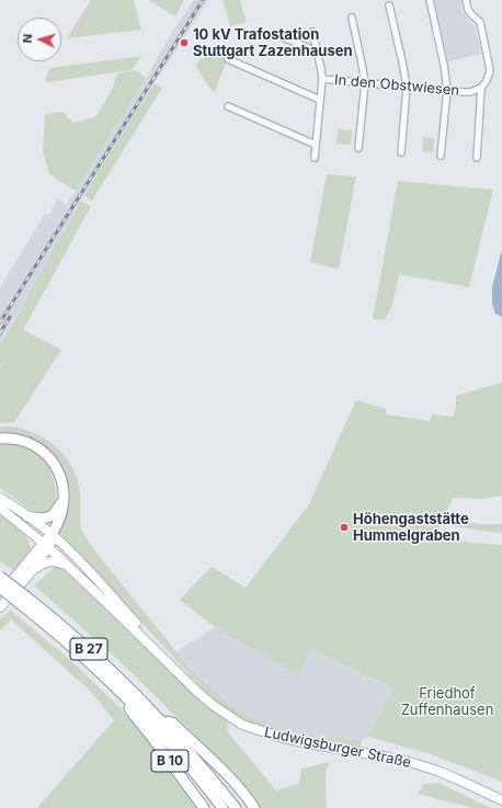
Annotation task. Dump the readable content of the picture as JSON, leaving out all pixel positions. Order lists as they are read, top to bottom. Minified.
{"streets":{"highway":["B 27","B 10"],"main road":["Ludwigsburger Straße"],"street":["In den Obstwiesen"]},"crossings":[["B 27","B 10"]],"parks":["Friedhof Zuffenhausen"],"places":["10 kV Trafostation Stuttgart Zazenhausen","Höhengaststätte Hummelgraben"],"north":"left"}
